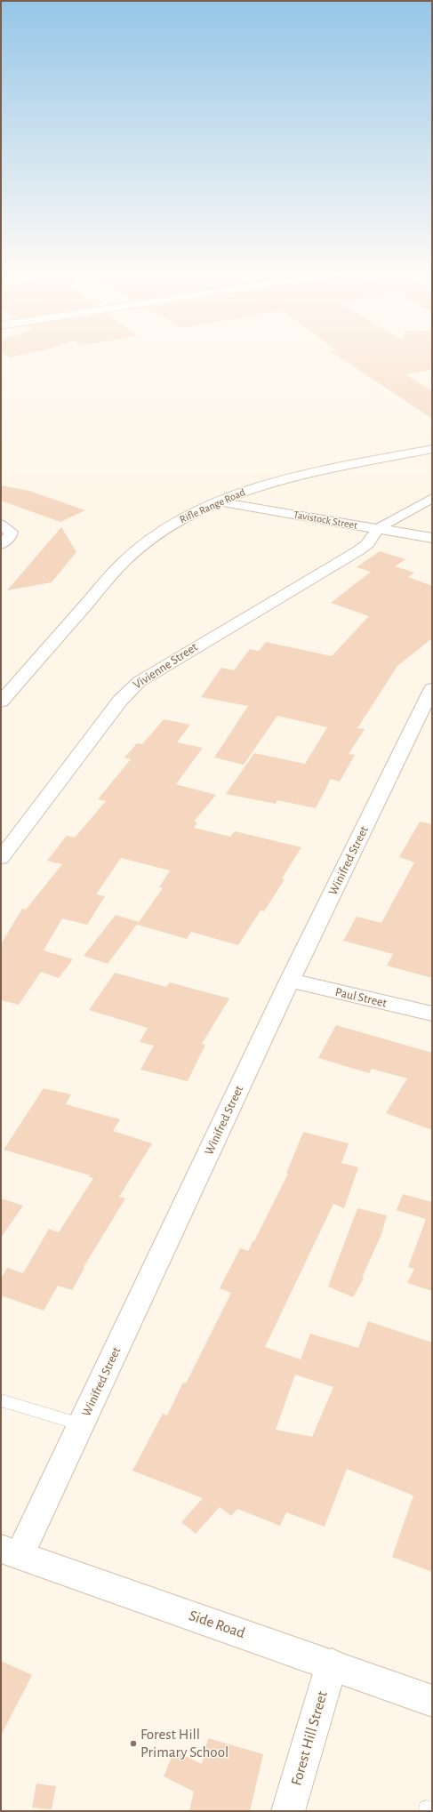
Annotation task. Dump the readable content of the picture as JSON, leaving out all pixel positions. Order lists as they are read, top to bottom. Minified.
{"streets":{"street":["Rifle Range Road","Tavistock Street","Vivienne Street","Winifred Street","Paul Street","Side Road","Forest Hill Street"]},"crossings":[["Rifle Range Road","Tavistock Street"],["Tavistock Street","Vivienne Street"],["Winifred Street","Paul Street"],["Winifred Street","Side Road"],["Side Road","Forest Hill Street"]],"places":["Forest Hill Primary School"]}
